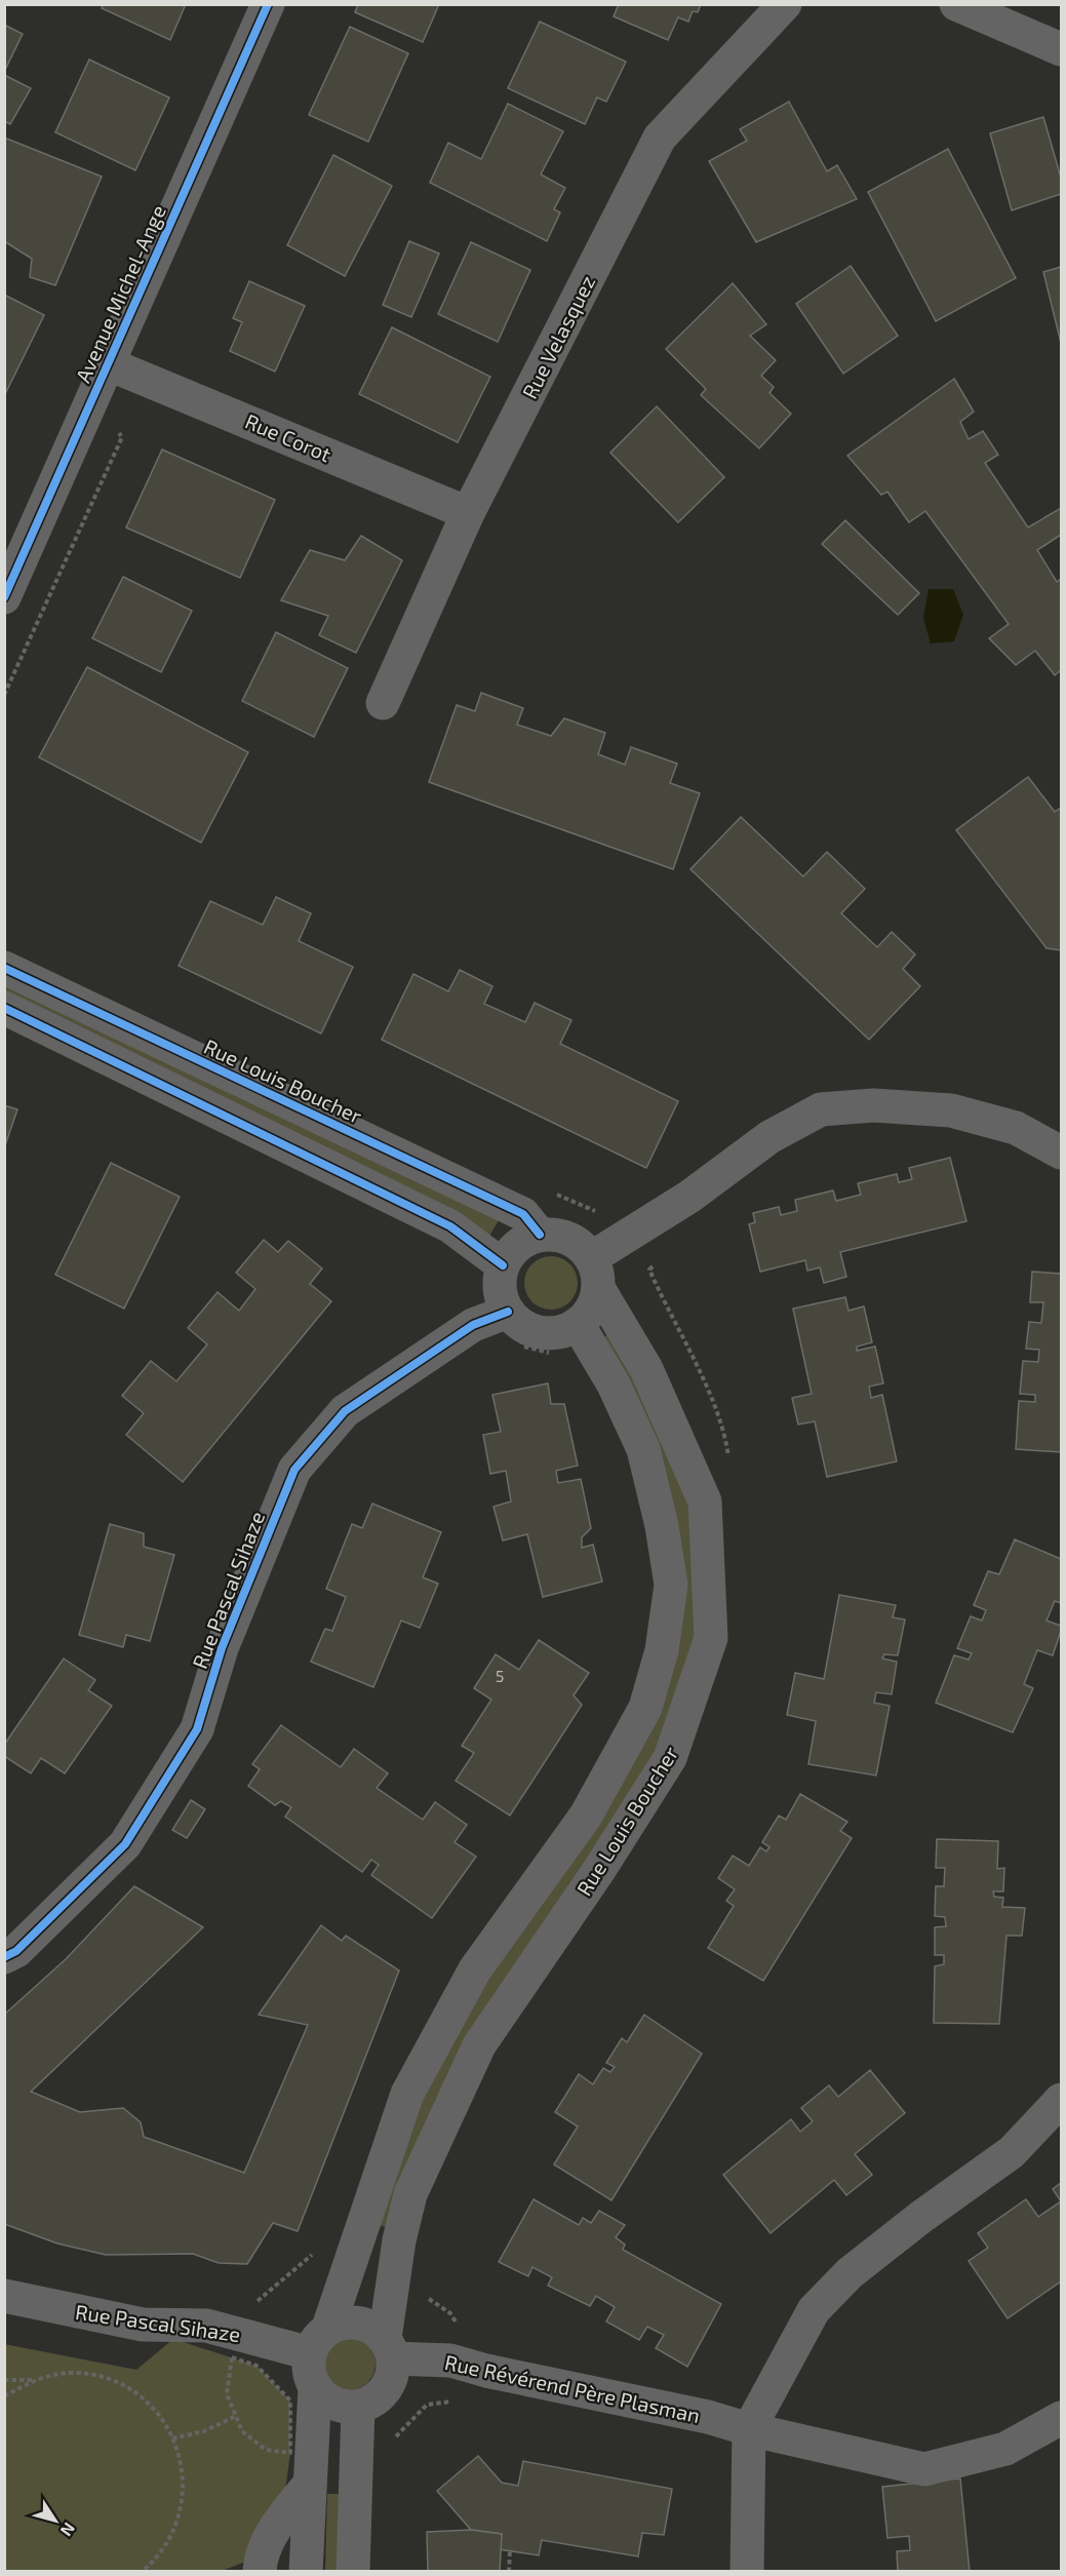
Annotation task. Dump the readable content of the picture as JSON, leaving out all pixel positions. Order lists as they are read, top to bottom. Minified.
{"streets":{"main road":["Avenue Michel-Ange","Rue Louis Boucher"],"street":["Rue Velasquez","Rue Corot","Rue Pascal Sihaze","Rue Révérend Père Plasman"]},"crossings":[["Avenue Michel-Ange","Rue Corot"],["Rue Velasquez","Rue Corot"],["Rue Louis Boucher","Rue Pascal Sihaze"],["Rue Louis Boucher","Rue Révérend Père Plasman"],["Rue Pascal Sihaze","Rue Révérend Père Plasman"]],"house_numbers":["5"],"north":"bottom right"}
